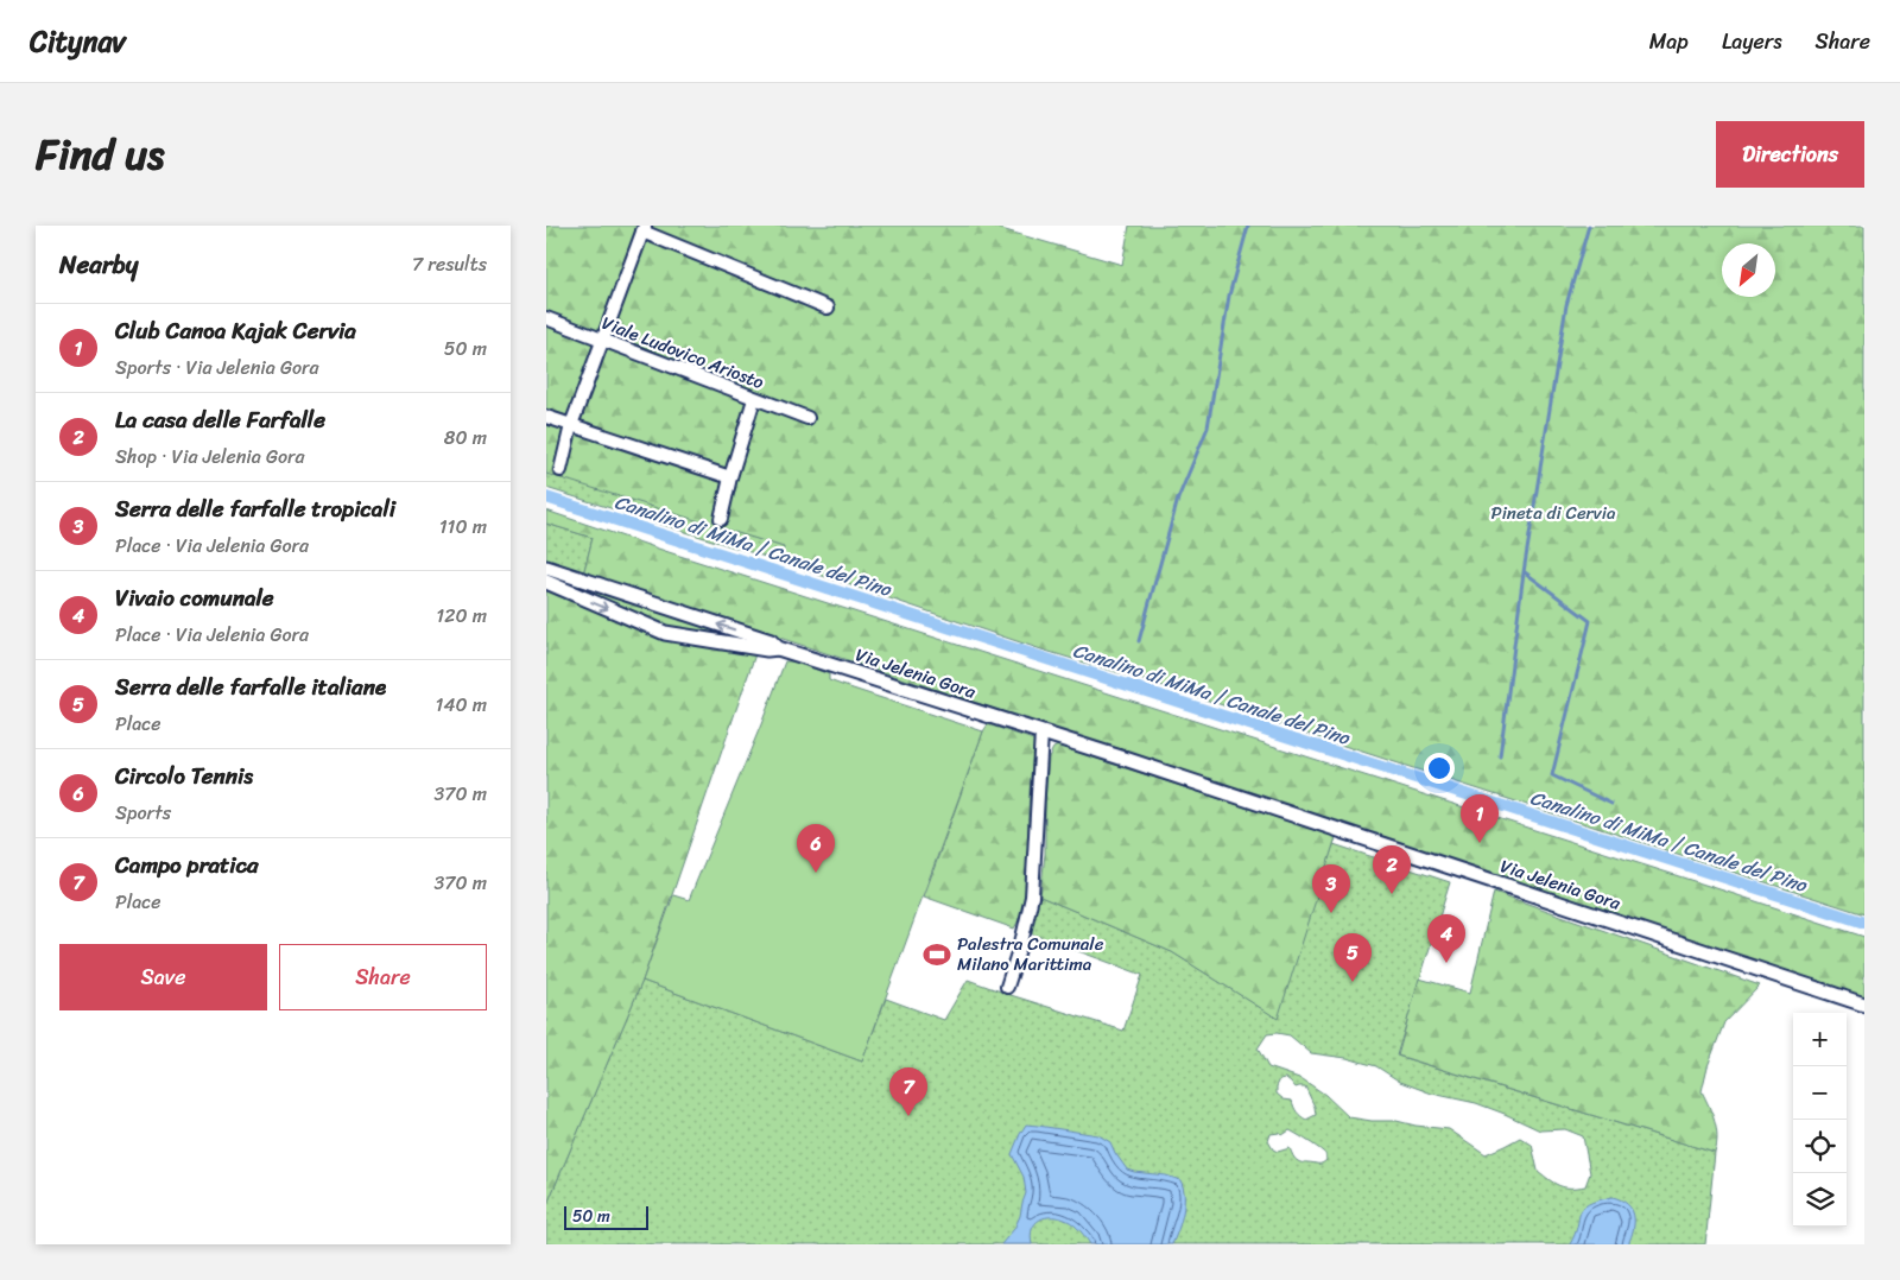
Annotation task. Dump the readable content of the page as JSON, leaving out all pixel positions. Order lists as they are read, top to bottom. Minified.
{"streets":{"street":["Viale Ludovico Ariosto","Via Jelenia Gora"]},"water":["Canalino di MiMa | Canale del Pino"],"parks":["Pineta di Cervia"],"places":{"sports":["Palestra Comunale Milano Marittima"]},"scale_bar":"50 m","north":"bottom left","page":{"header":"Citynav","nav":["Map","Layers","Share"],"title":"Find us","buttons":["Directions",["Save","Share"]],"heading":["Nearby","7 results"],"list":[{"mark":"1","name":"Club Canoa Kajak Cervia","note":"Sports · Via Jelenia Gora","value":"50 m"},{"mark":"2","name":"La casa delle Farfalle","note":"Shop · Via Jelenia Gora","value":"80 m"},{"mark":"3","name":"Serra delle farfalle tropicali","note":"Place · Via Jelenia Gora","value":"110 m"},{"mark":"4","name":"Vivaio comunale","note":"Place · Via Jelenia Gora","value":"120 m"},{"mark":"5","name":"Serra delle farfalle italiane","note":"Place","value":"140 m"},{"mark":"6","name":"Circolo Tennis","note":"Sports","value":"370 m"},{"mark":"7","name":"Campo pratica","note":"Place","value":"370 m"}],"pins":["1","6","2","3","4","5","7"],"map_buttons":["+","−"],"scale":"50 m"}}
